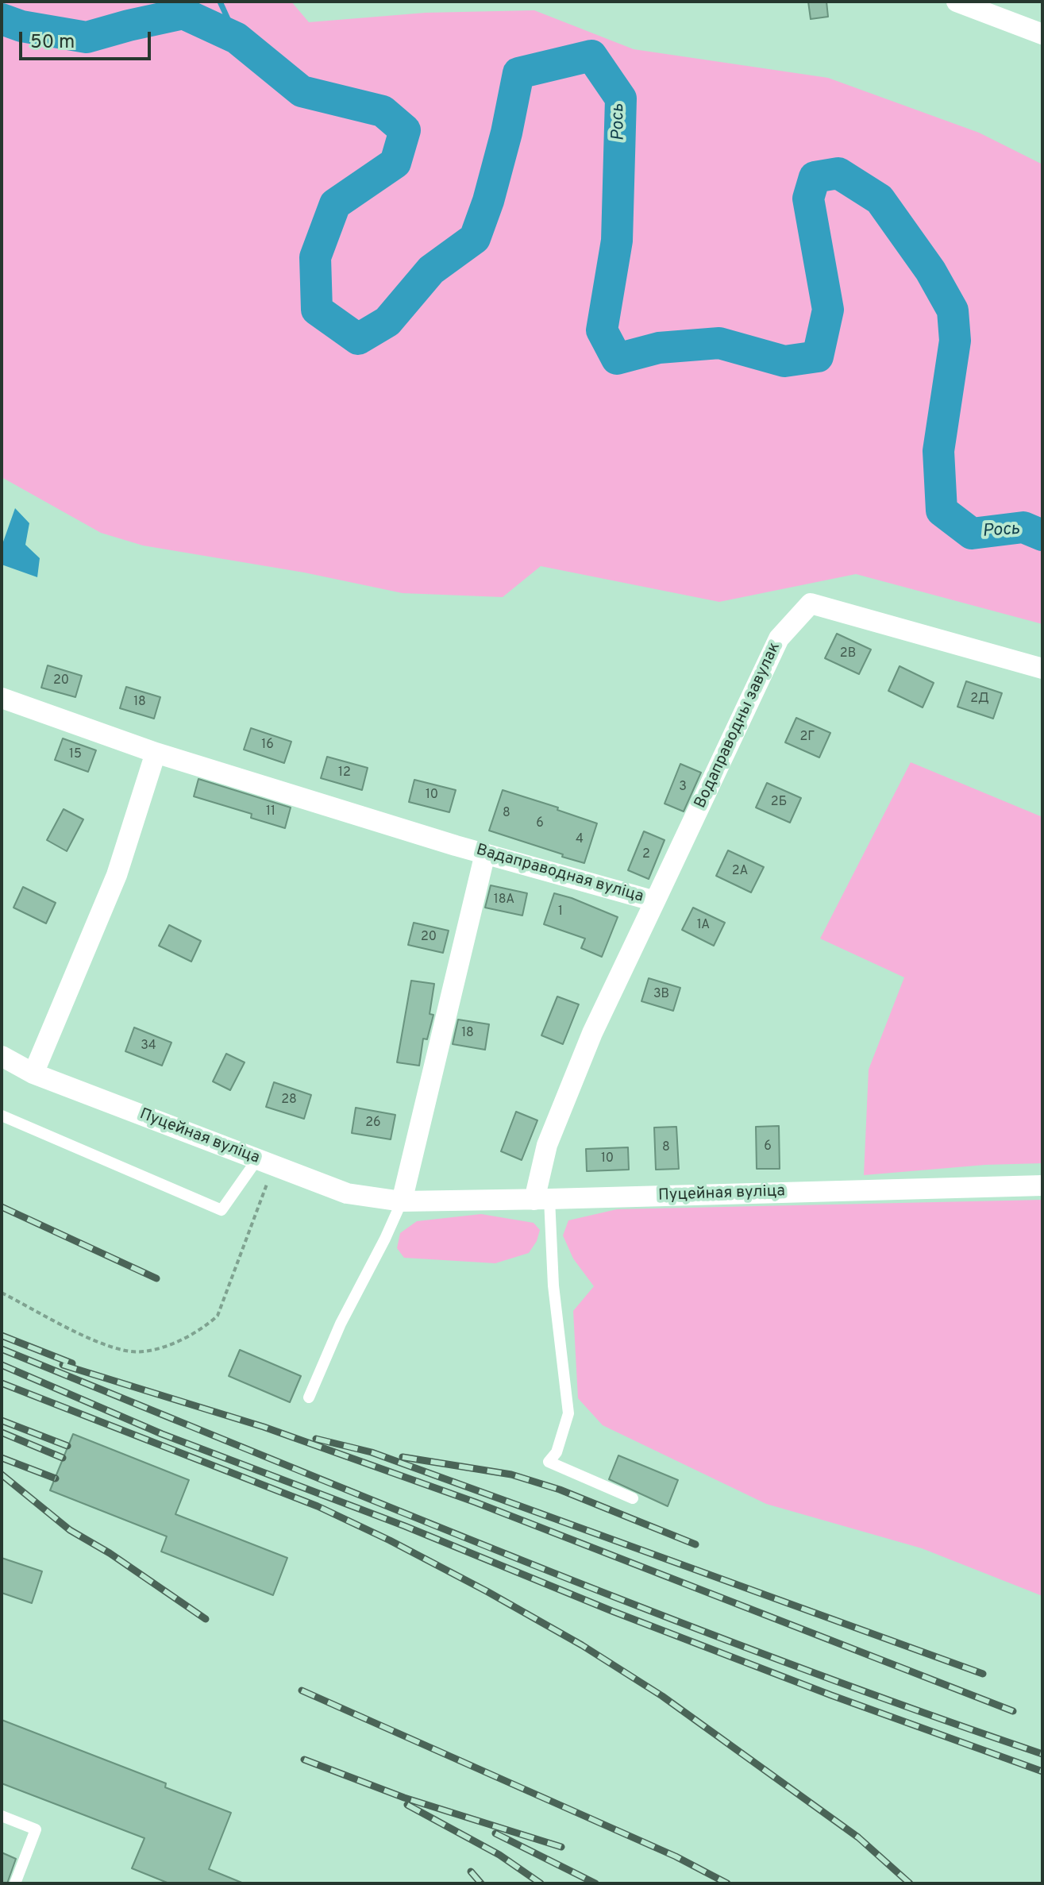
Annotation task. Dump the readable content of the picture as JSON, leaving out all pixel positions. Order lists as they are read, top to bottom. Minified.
{"streets":{"street":["Водаправодны завулак","Вадаправодная вуліца","Пуцейная вуліца"]},"crossings":[["Водаправодны завулак","Вадаправодная вуліца"],["Вадаправодная вуліца","Пуцейная вуліца"]],"water":["Рось"],"house_numbers":["2В","20","2Д","18","2Г","16","15","12","3","10","2Б","11","8","6","4","2","2А","18А","1","1А","20","3В","18","34","28","26","6","8","10"],"scale_bar":"50 m"}
